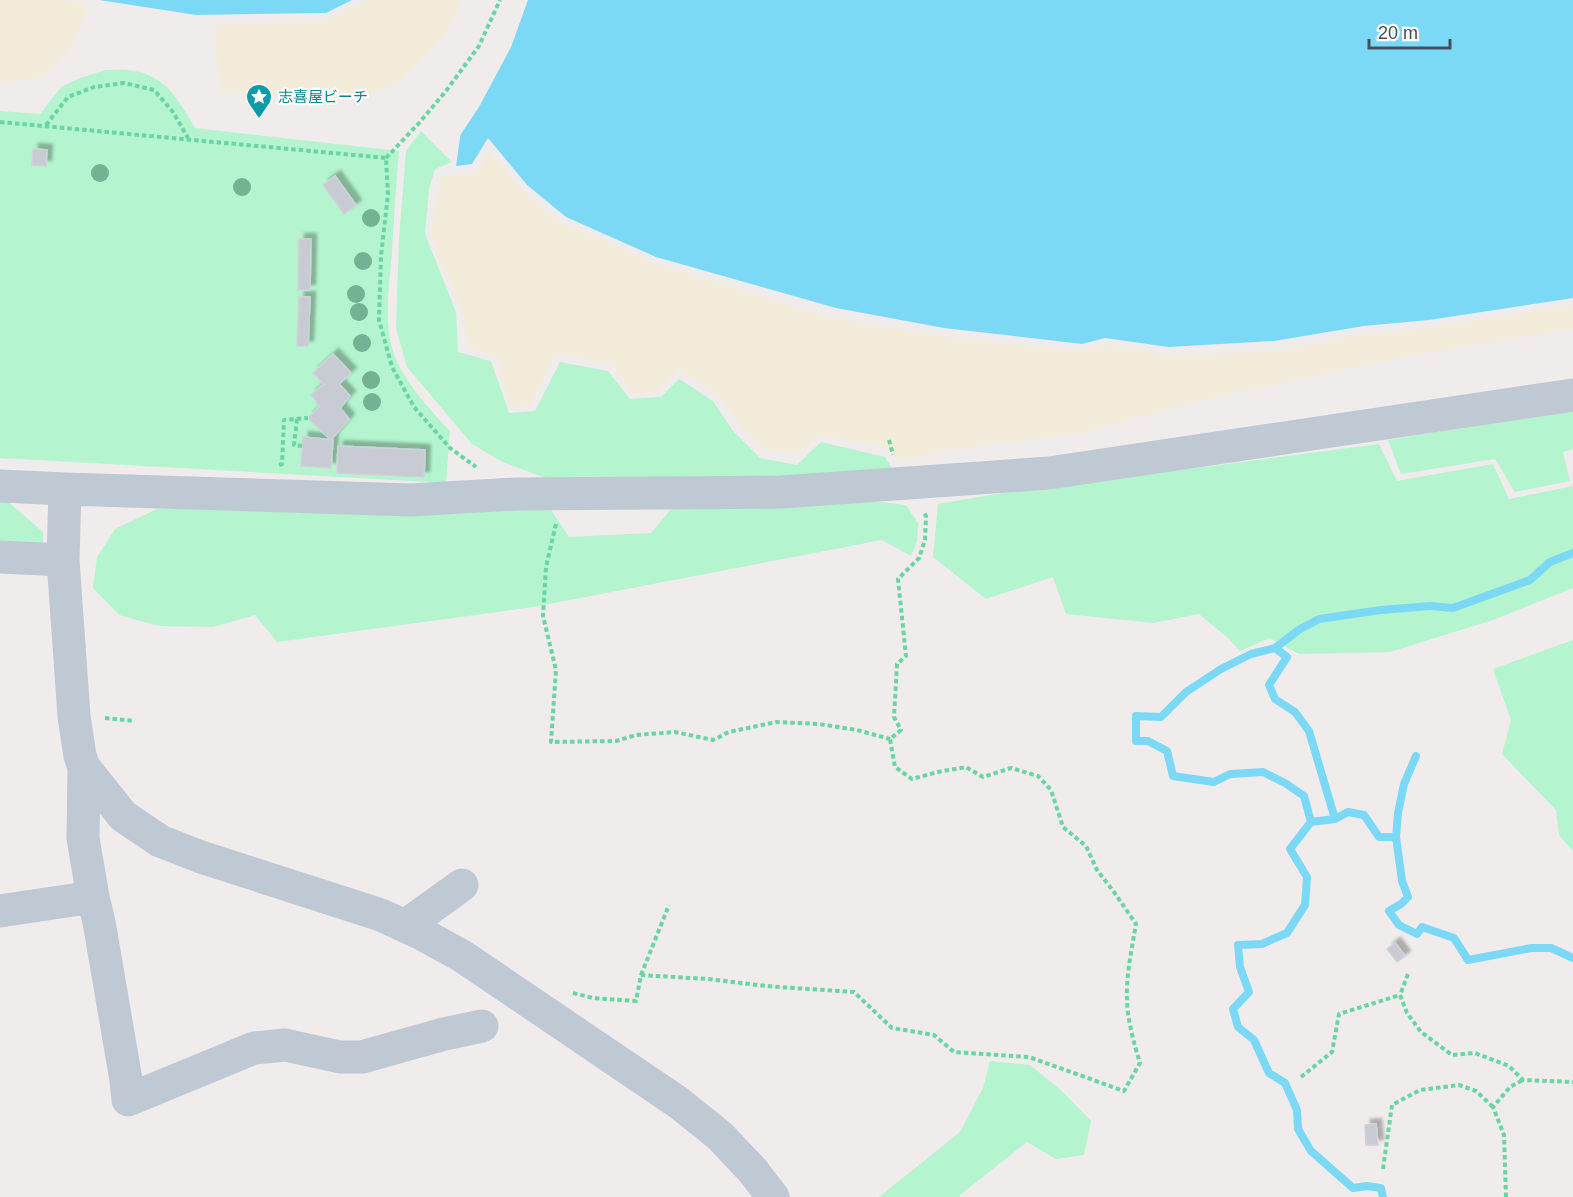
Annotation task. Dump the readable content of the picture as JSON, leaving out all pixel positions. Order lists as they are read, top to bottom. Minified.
{"places":{"place":["志喜屋ビーチ"]},"scale_bar":"20 m"}
